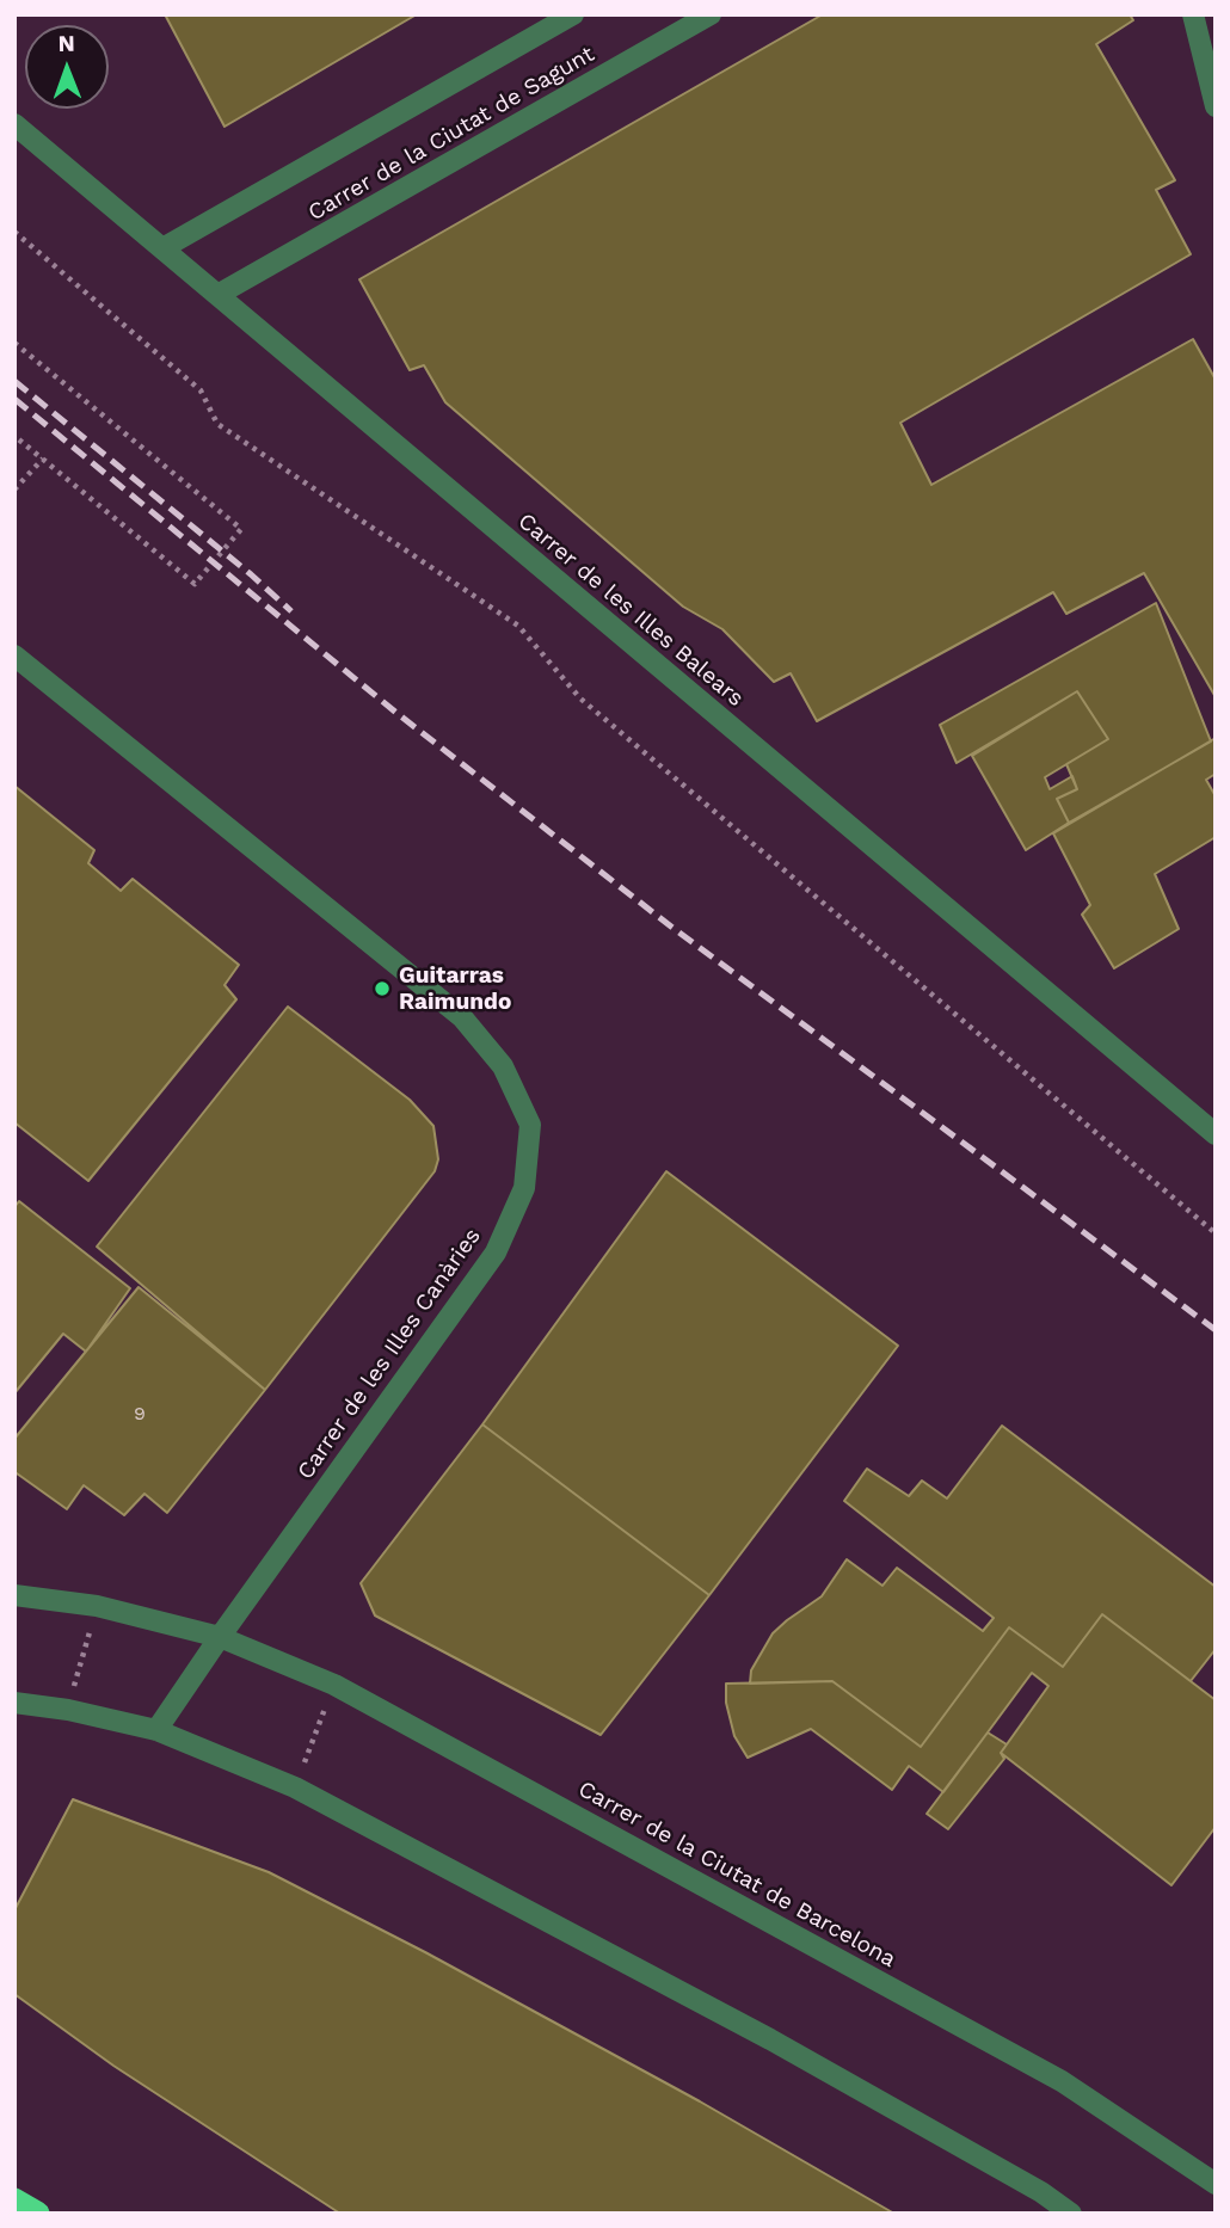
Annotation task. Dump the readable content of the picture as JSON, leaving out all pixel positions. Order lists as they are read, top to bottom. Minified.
{"streets":{"street":["Carrer de la Ciutat de Sagunt","Carrer de les Illes Balears","Carrer de les Illes Canàries","Carrer de la Ciutat de Barcelona"]},"crossings":[["Carrer de la Ciutat de Sagunt","Carrer de les Illes Balears"],["Carrer de les Illes Canàries","Carrer de la Ciutat de Barcelona"]],"places":["Guitarras Raimundo"],"house_numbers":["9"],"north":"top"}
